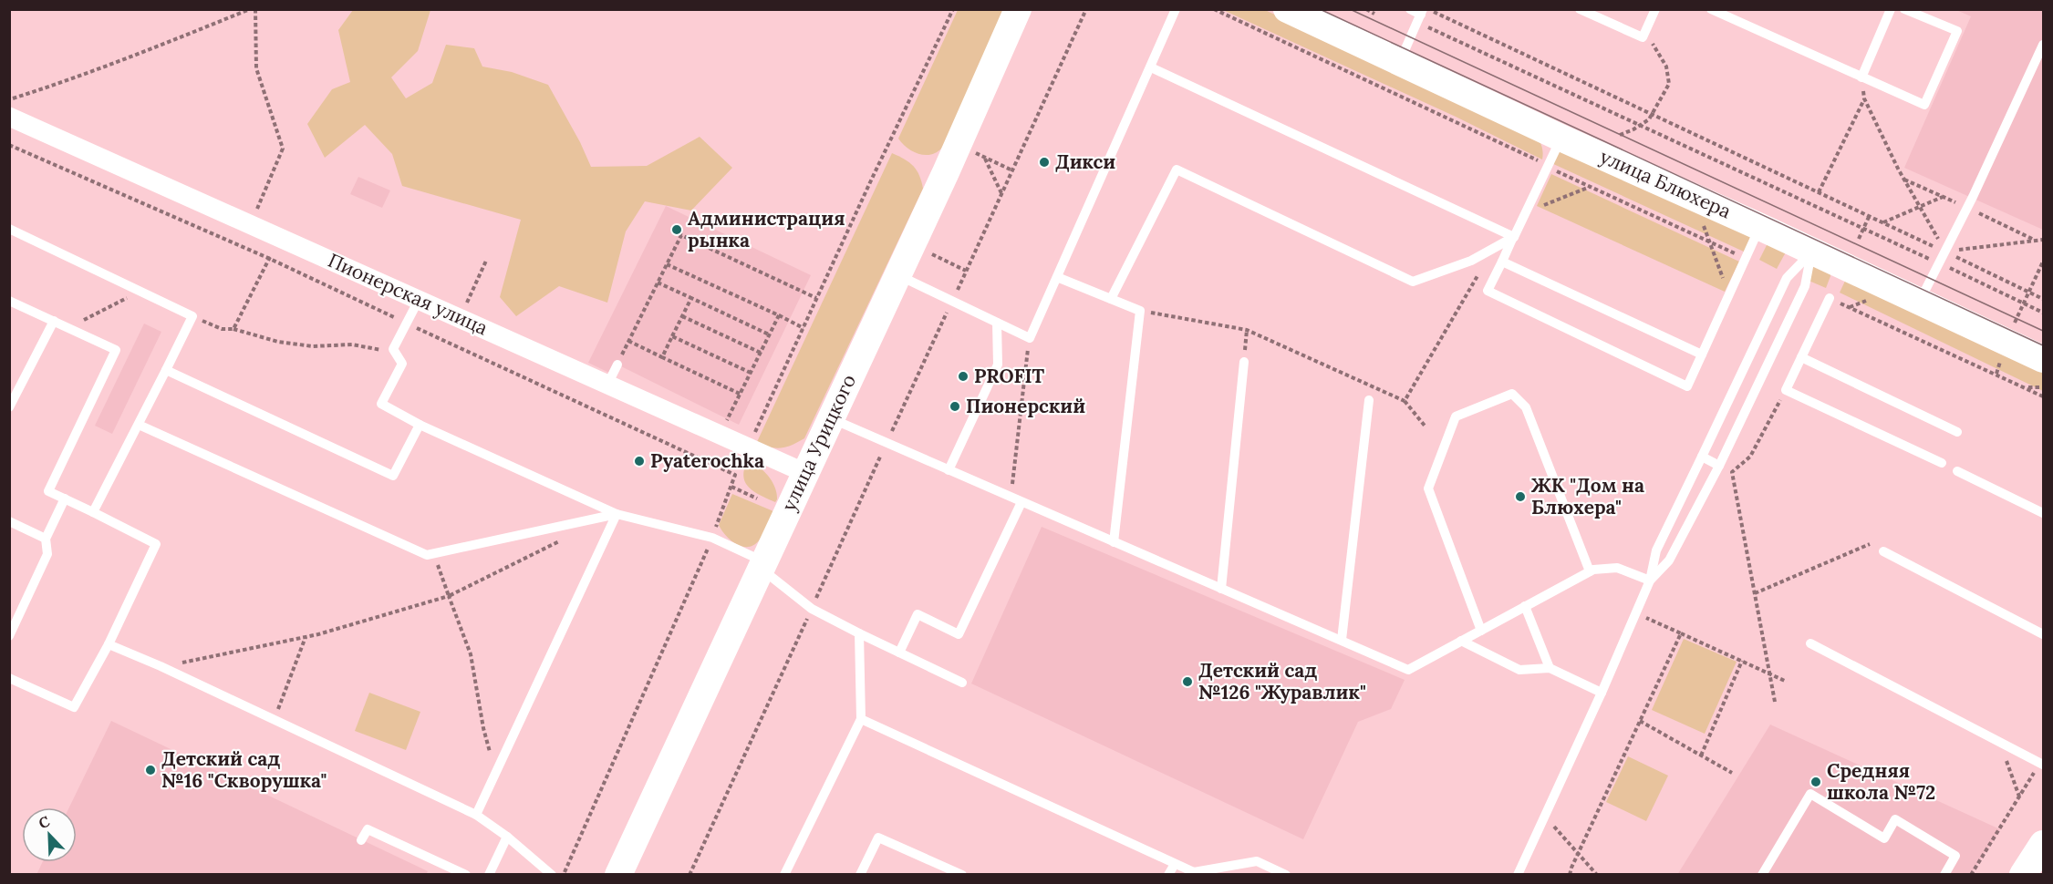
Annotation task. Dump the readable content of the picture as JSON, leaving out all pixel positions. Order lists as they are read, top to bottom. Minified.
{"streets":{"street":["улица Блюхера","Пионерская улица","улица Урицкого"]},"crossings":[["Пионерская улица","улица Урицкого"]],"places":["Дикси","Администрация рынка","PROFIT","Пионерский","Pyaterochka","ЖК \"Дом на Блюхера\"","Детский сад №126 \"Журавлик\"","Детский сад №16 \"Скворушка\"","Средняя школа №72"],"north":"top left"}
